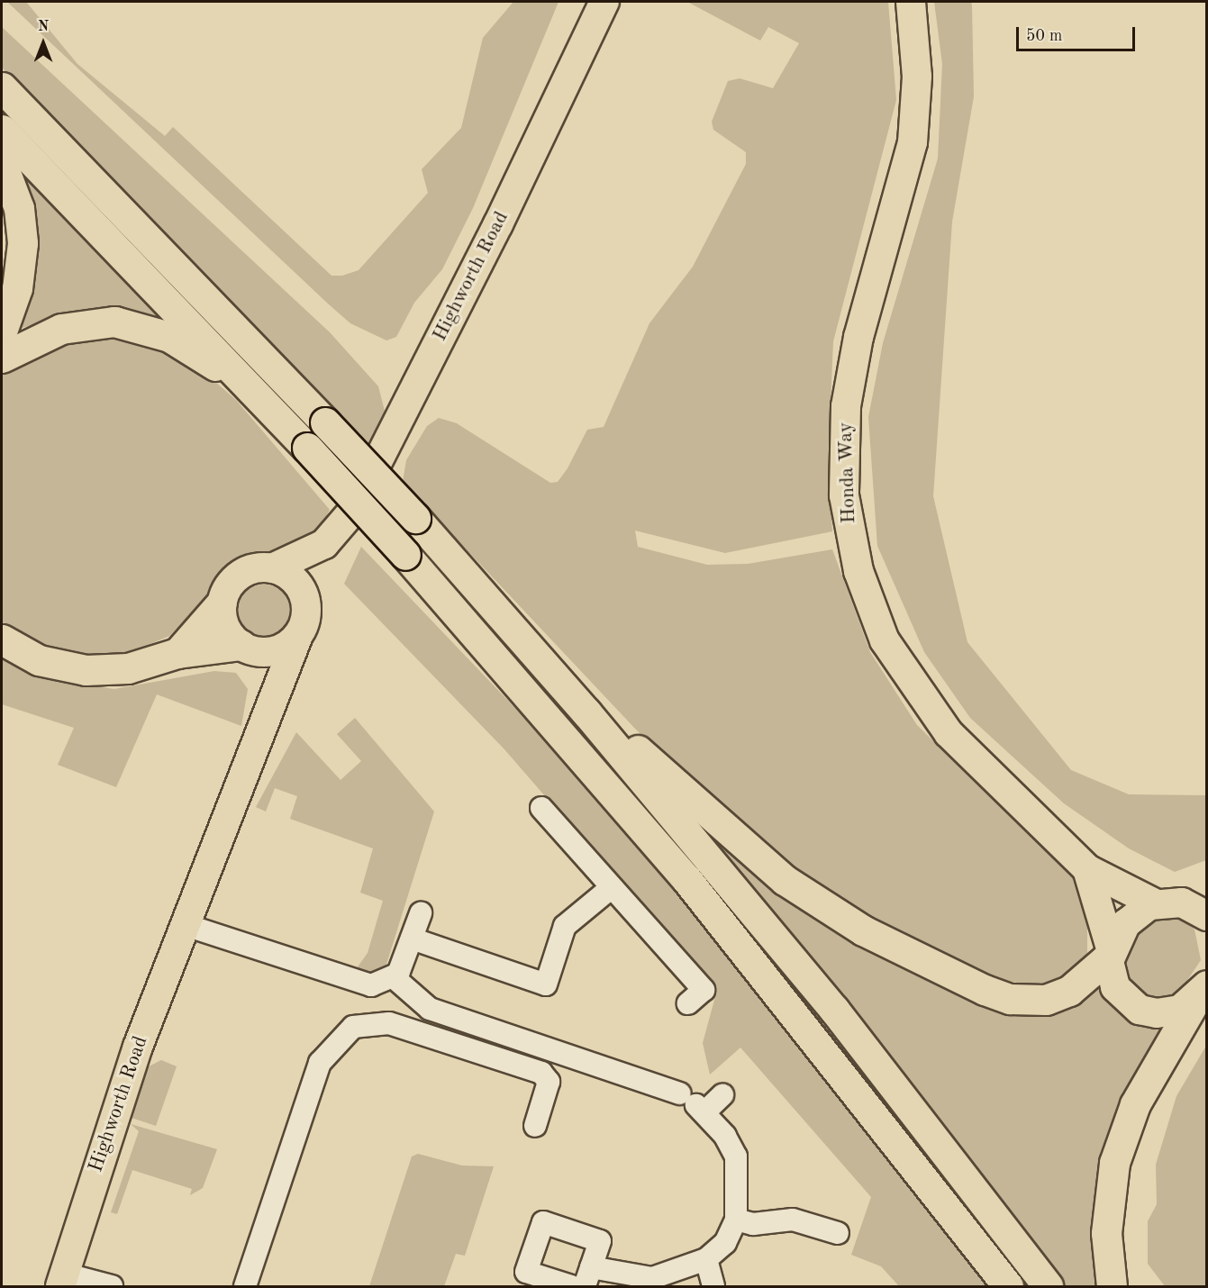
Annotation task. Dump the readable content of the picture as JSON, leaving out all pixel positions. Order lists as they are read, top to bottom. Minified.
{"streets":{"main road":["Highworth Road","Honda Way"]},"scale_bar":"50 m","north":"top"}
